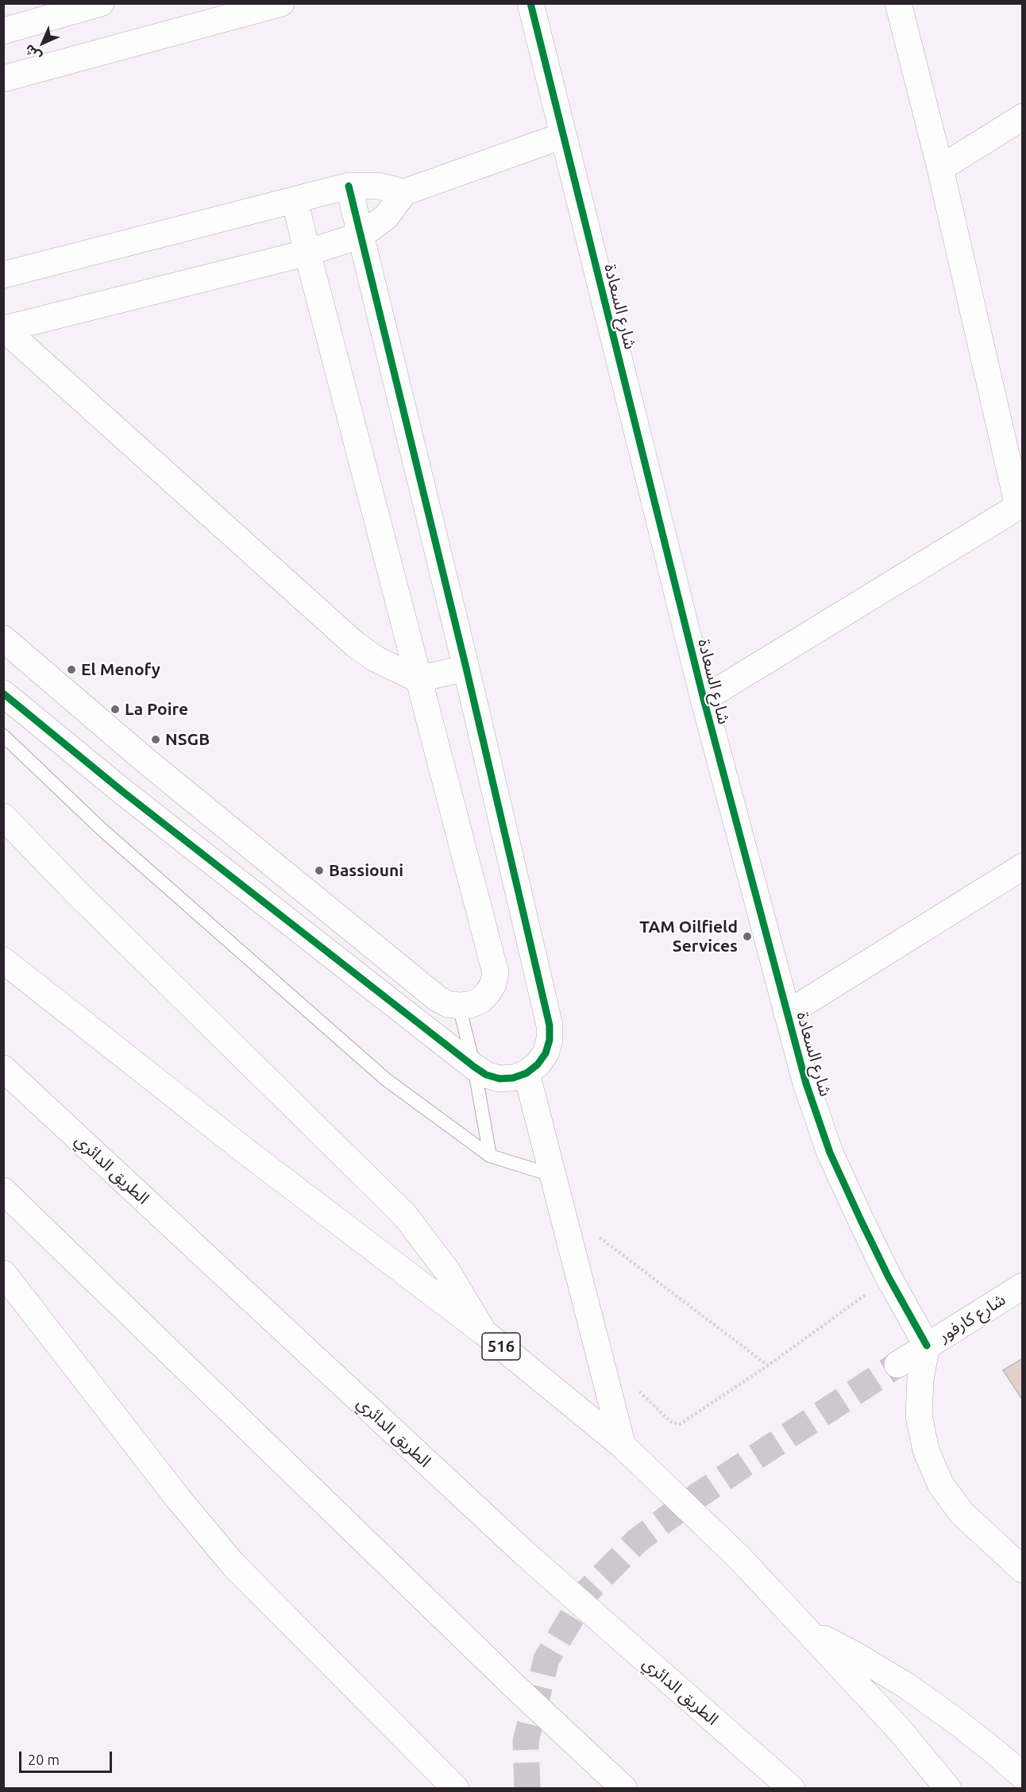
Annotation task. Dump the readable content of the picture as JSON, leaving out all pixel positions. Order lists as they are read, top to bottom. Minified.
{"streets":{"main road":["شارع السعادة","الطريق الدائري","شارع كارفور","516"]},"crossings":[["شارع السعادة","شارع كارفور"]],"places":["El Menofy","La Poire","NSGB","Bassiouni","TAM Oilfield Services"],"scale_bar":"20 m","north":"bottom left"}
